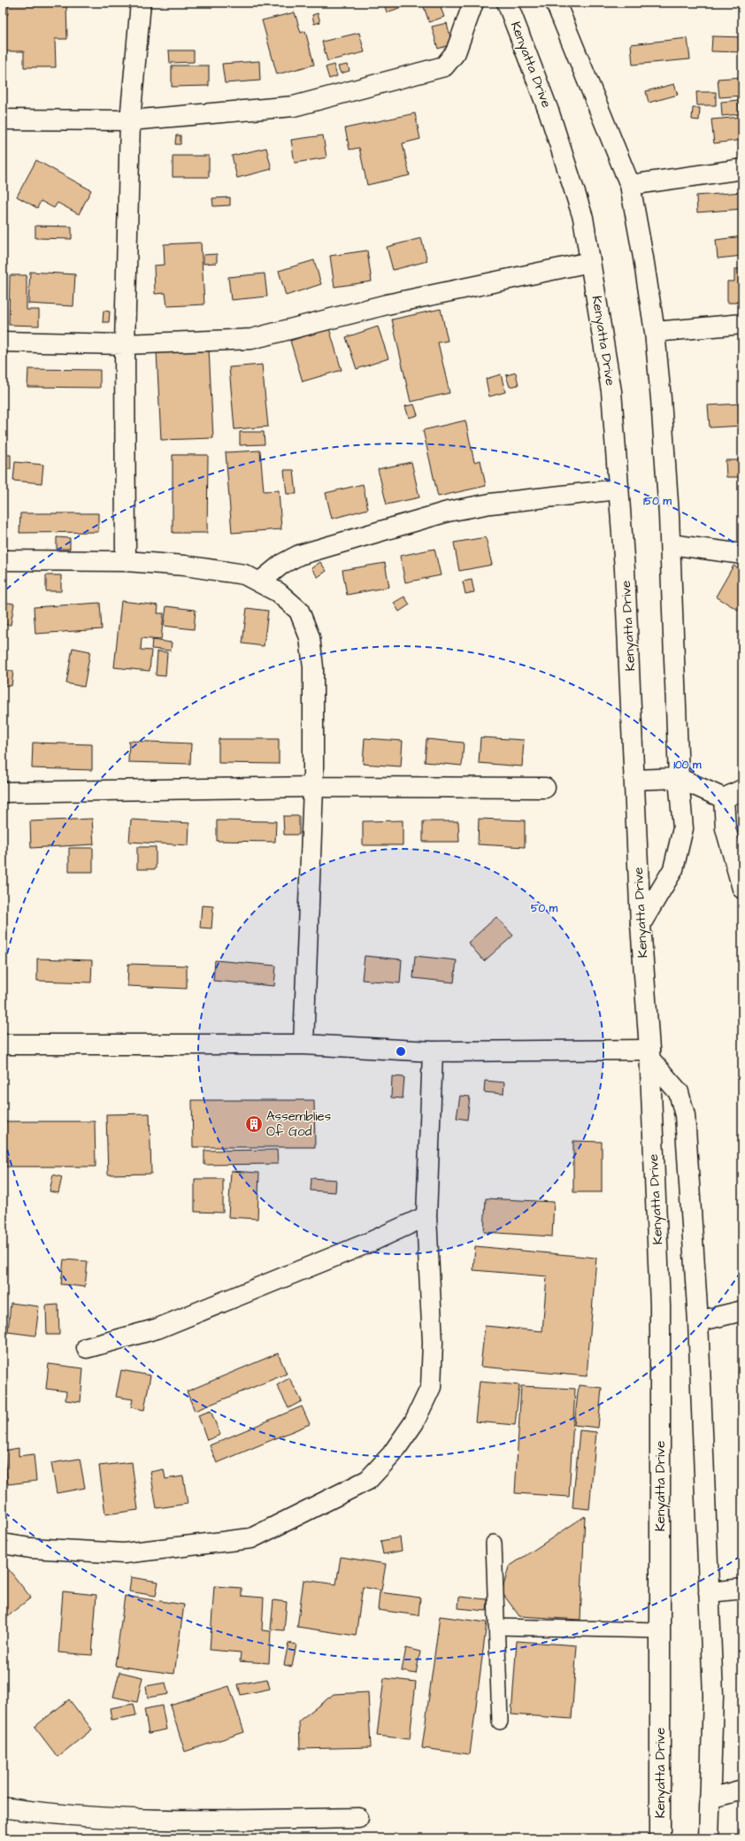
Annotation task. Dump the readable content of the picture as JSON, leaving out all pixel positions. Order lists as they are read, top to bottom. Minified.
{"streets":{"street":["Kenyatta Drive"]},"places":{"building":["Assemblies Of God"]},"rings":["150 m","100 m","50 m"]}
